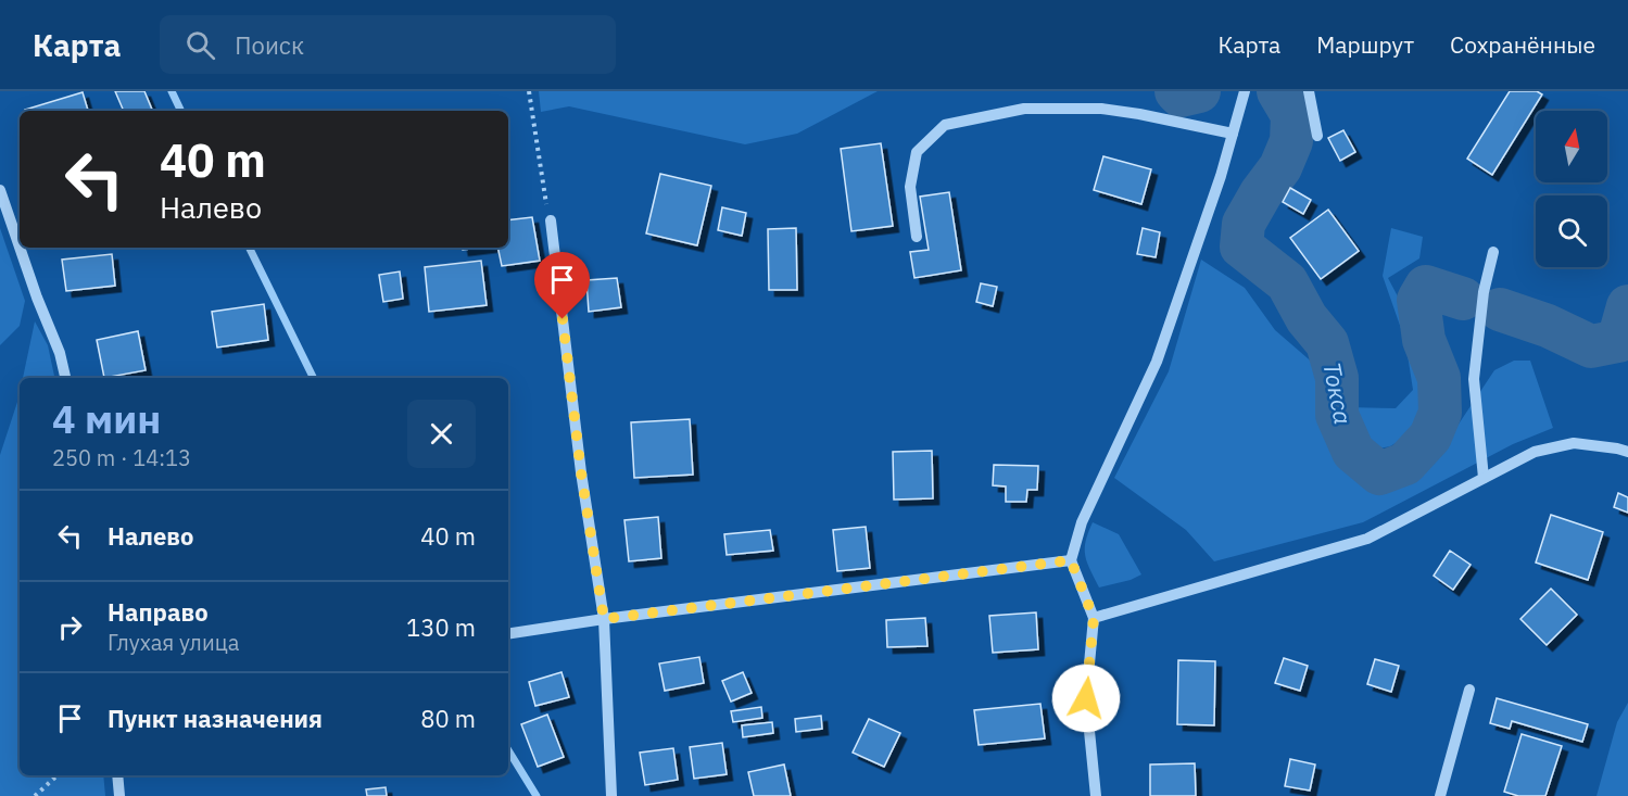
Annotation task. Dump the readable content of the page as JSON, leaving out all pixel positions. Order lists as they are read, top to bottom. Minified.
{"water":["Токса"],"north":"top","page":{"header":"Карта","search":"Поиск","nav":["Карта","Маршрут","Сохранённые"],"turn":["40 m","Налево"],"heading":["4 мин","250 m · 14:13"],"list":[{"name":"Налево","value":"40 m"},{"name":"Направо","note":"Глухая улица","value":"130 m"},{"name":"Пункт назначения","value":"80 m"}]}}
